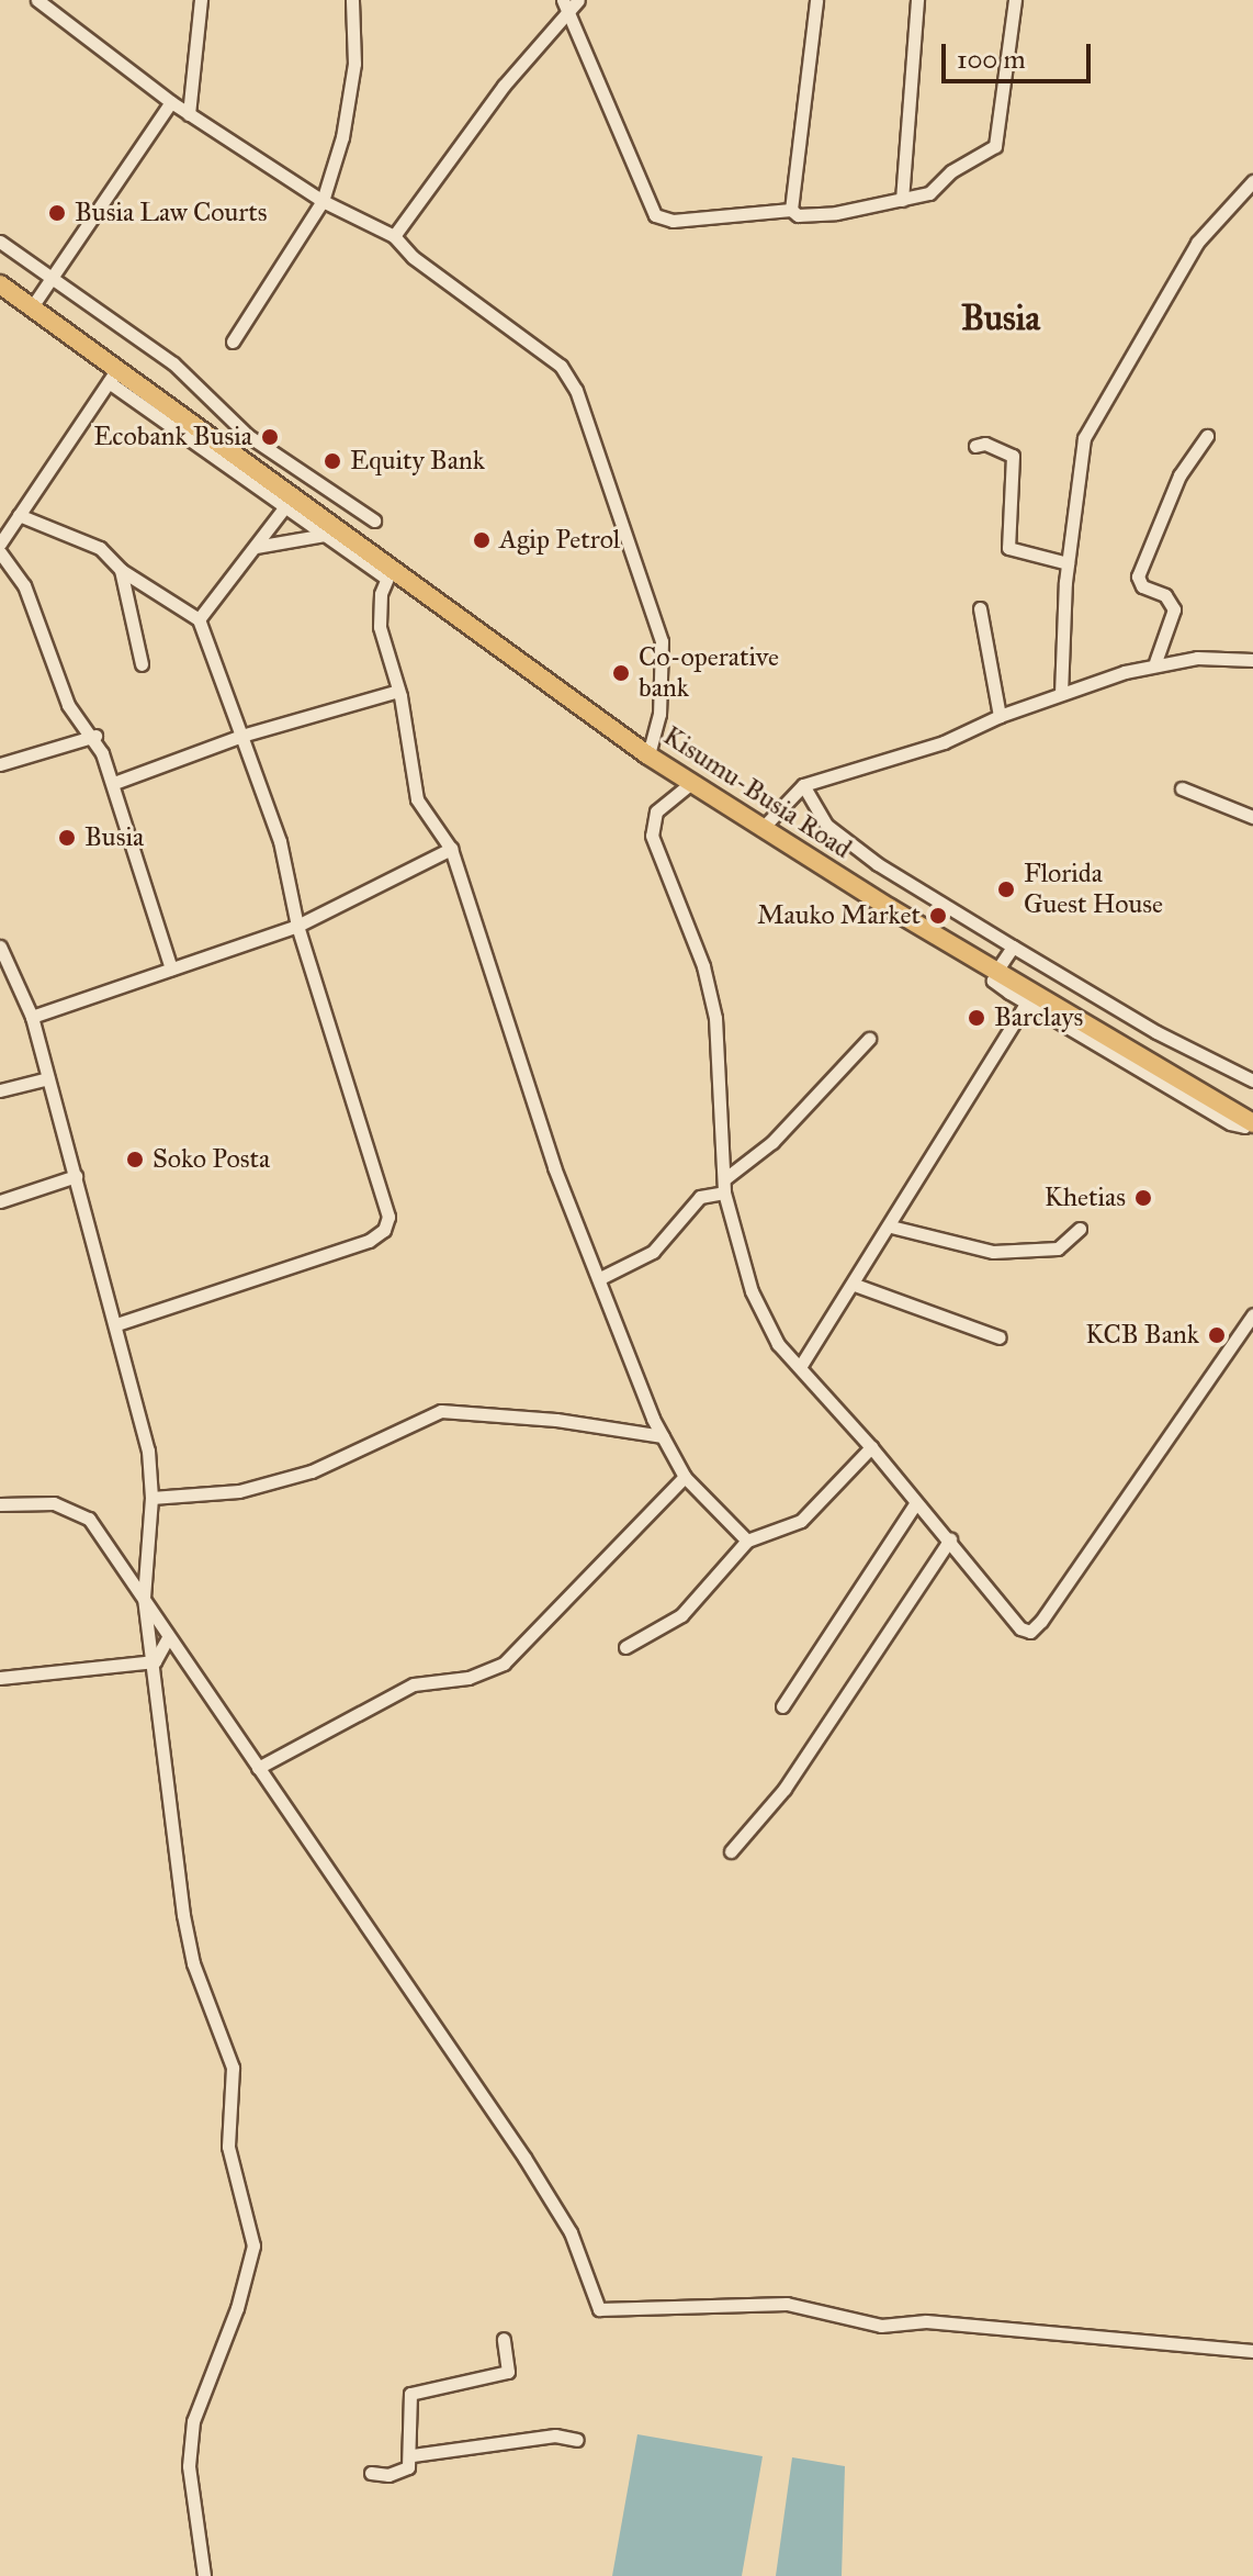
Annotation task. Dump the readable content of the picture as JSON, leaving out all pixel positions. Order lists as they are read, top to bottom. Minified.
{"streets":{"highway":["Kisumu-Busia Road"]},"districts":["Busia"],"places":["Busia Law Courts","Ecobank Busia","Equity Bank","Agip Petrol","Co-operative bank","Busia","Florida Guest House","Mauko Market","Barclays","Soko Posta","Khetias","KCB Bank"],"scale_bar":"100 m"}
